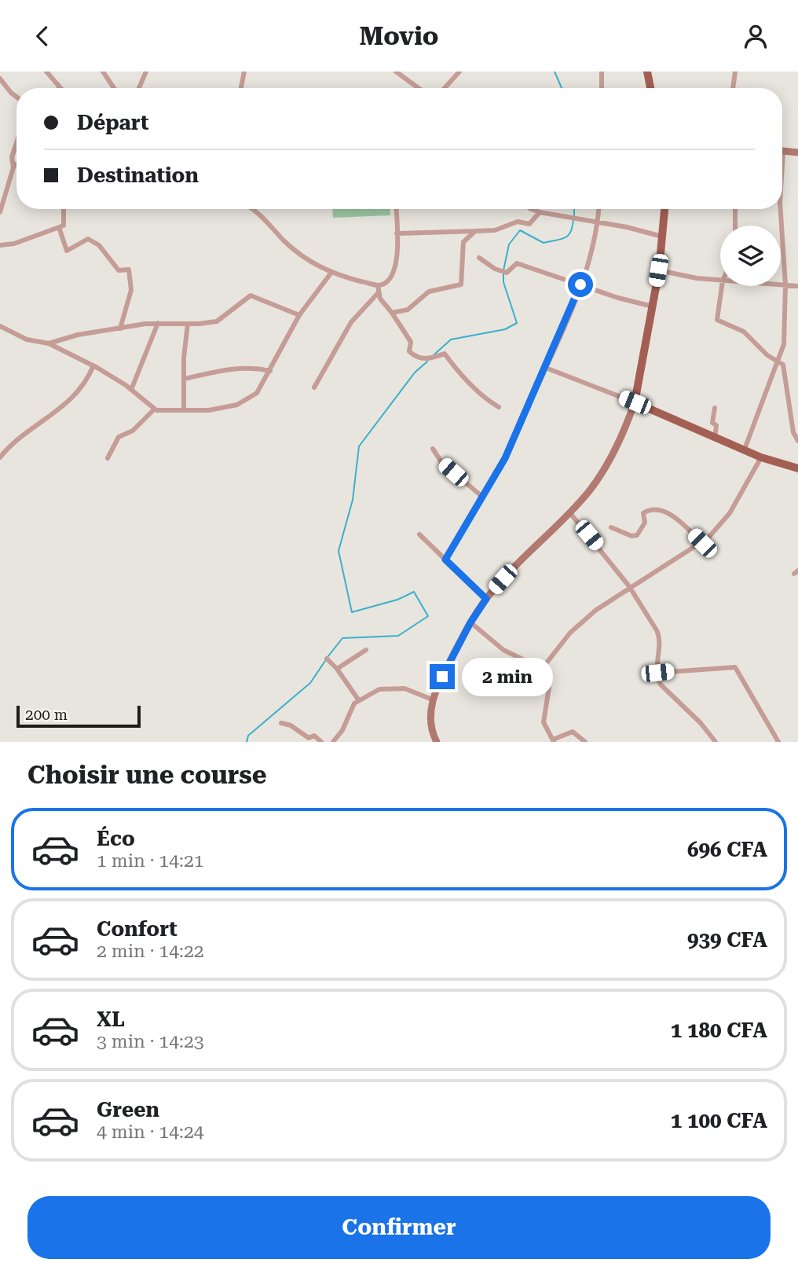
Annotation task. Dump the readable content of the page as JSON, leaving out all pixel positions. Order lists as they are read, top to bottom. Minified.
{"scale_bar":"200 m","page":{"header":"Movio","banner":["Départ","Destination"],"bubble":"2 min","scale":"200 m","heading":"Choisir une course","list":[{"name":"Éco","note":"1 min · 14:21","value":"696 CFA"},{"name":"Confort","note":"2 min · 14:22","value":"939 CFA"},{"name":"XL","note":"3 min · 14:23","value":"1 180 CFA"},{"name":"Green","note":"4 min · 14:24","value":"1 100 CFA"}],"buttons":"Confirmer"}}
